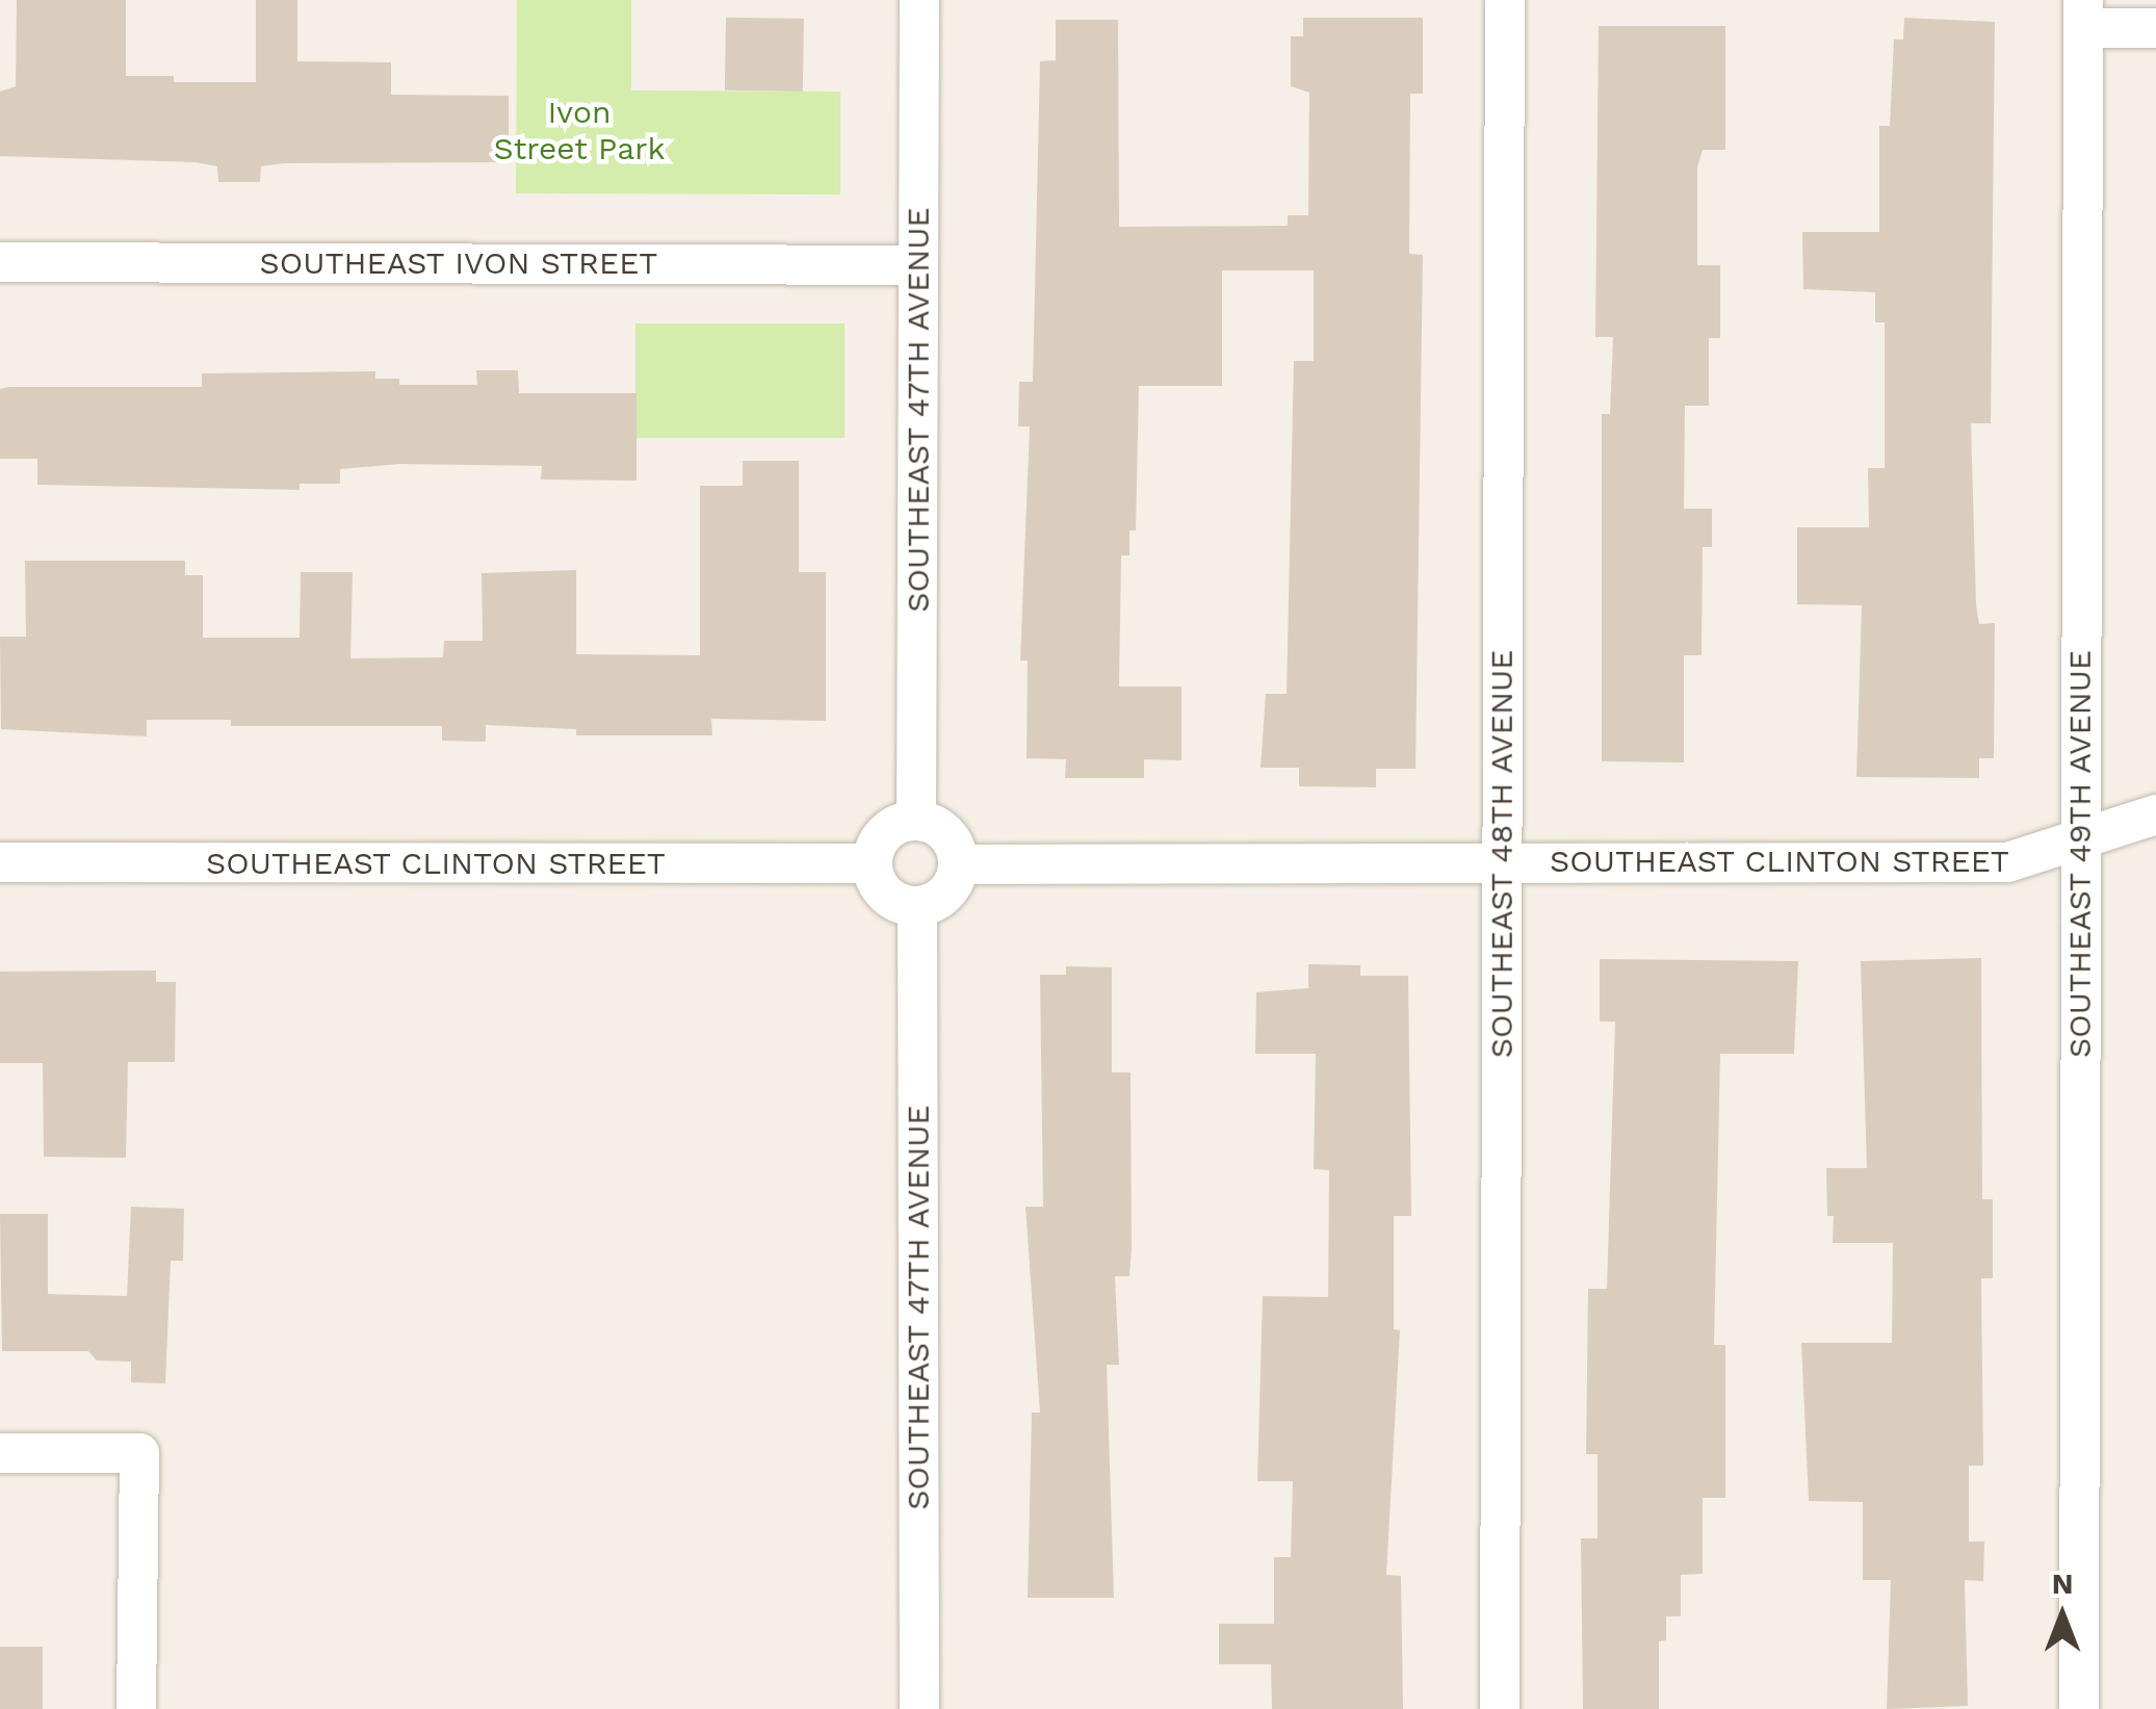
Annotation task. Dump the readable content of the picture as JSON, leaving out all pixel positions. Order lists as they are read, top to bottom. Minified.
{"streets":{"street":["SOUTHEAST IVON STREET","SOUTHEAST 47TH AVENUE","SOUTHEAST 48TH AVENUE","SOUTHEAST 49TH AVENUE","SOUTHEAST CLINTON STREET"]},"crossings":[["SOUTHEAST IVON STREET","SOUTHEAST 47TH AVENUE"],["SOUTHEAST 47TH AVENUE","SOUTHEAST CLINTON STREET"],["SOUTHEAST 48TH AVENUE","SOUTHEAST CLINTON STREET"],["SOUTHEAST 49TH AVENUE","SOUTHEAST CLINTON STREET"]],"parks":["Ivon Street Park"],"north":"top"}
